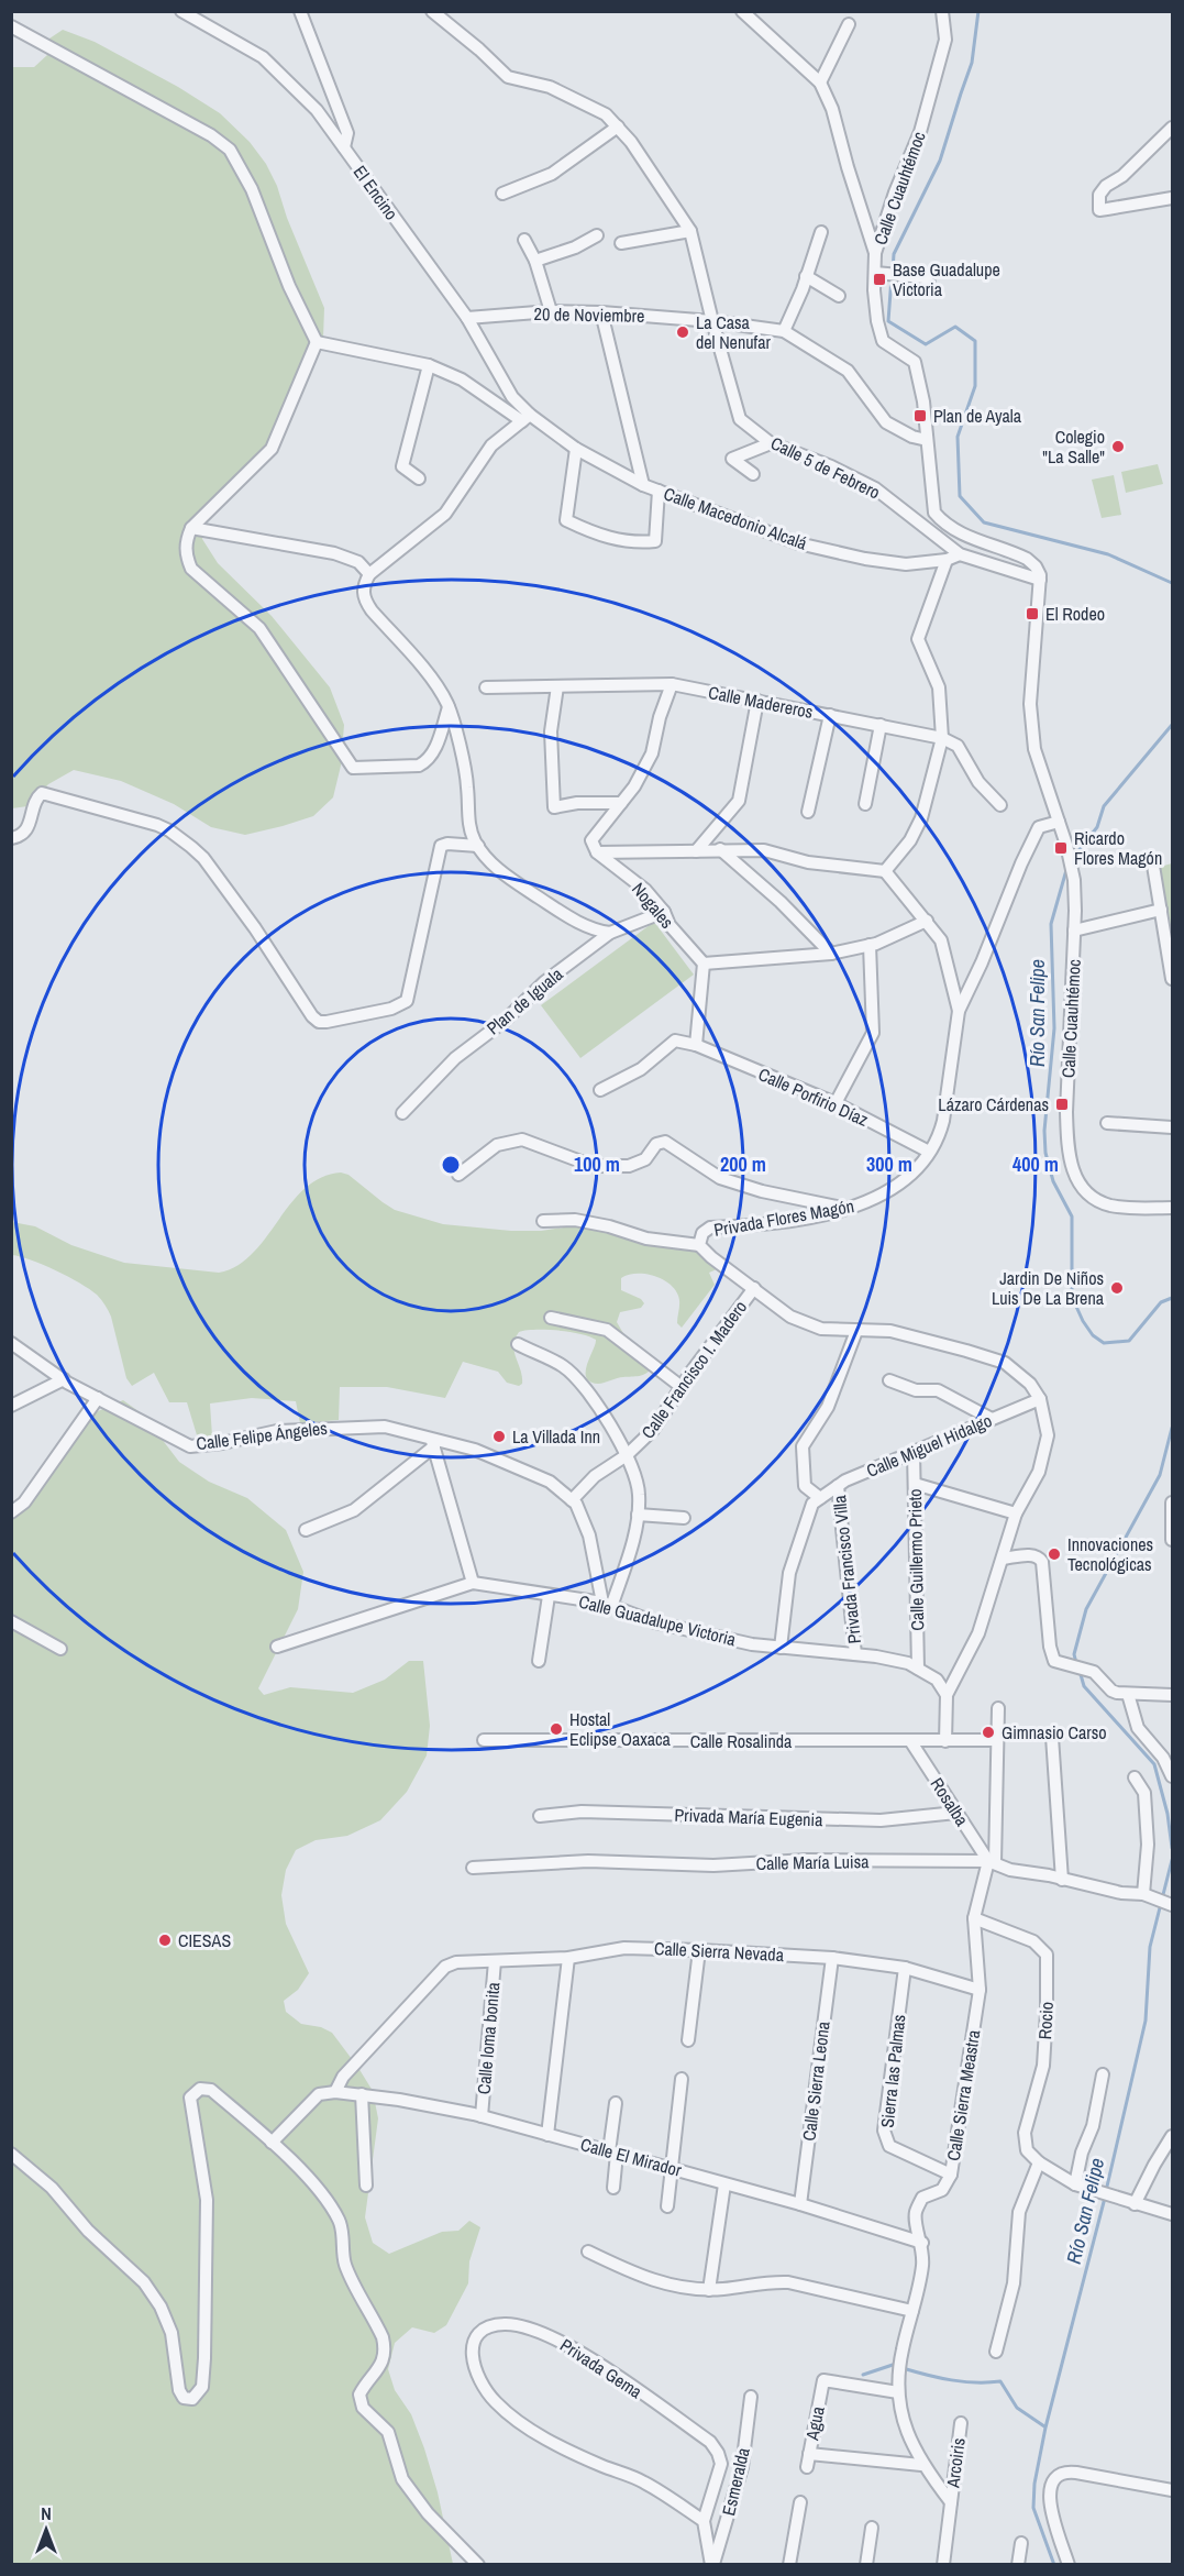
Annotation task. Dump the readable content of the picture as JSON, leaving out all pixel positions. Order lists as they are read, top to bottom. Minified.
{"streets":{"street":["Calle Cuauhtémoc","El Encino","20 de Noviembre","Calle 5 de Febrero","Calle Macedonio Alcalá","Calle Madereros","Nogales","Plan de Iguala","Calle Porfirio Díaz","Privada Flores Magón","Calle Francisco I. Madero","Calle Felipe Ángeles","Calle Miguel Hidalgo","Calle Guillermo Prieto","Privada Francisco Villa","Calle Guadalupe Victoria","Calle Rosalinda","Rosalba","Privada María Eugenia","Calle María Luisa","Calle Sierra Nevada","Rocio","Calle loma bonita","Sierra las Palmas","Calle Sierra Leona","Calle Sierra Meastra","Calle El Mirador","Privada Gema","Agua","Arcoiris","Esmeralda"]},"crossings":[["Calle Cuauhtémoc","Privada Flores Magón"],["El Encino","20 de Noviembre"],["El Encino","Calle Macedonio Alcalá"],["20 de Noviembre","Calle 5 de Febrero"],["Calle 5 de Febrero","Calle Macedonio Alcalá"],["Nogales","Plan de Iguala"],["Calle Porfirio Díaz","Privada Flores Magón"],["Privada Flores Magón","Calle Francisco I. Madero"],["Privada Flores Magón","Calle Miguel Hidalgo"],["Privada Flores Magón","Calle Guadalupe Victoria"],["Privada Flores Magón","Calle Rosalinda"],["Calle Francisco I. Madero","Calle Felipe Ángeles"],["Calle Felipe Ángeles","Calle Guadalupe Victoria"],["Calle Miguel Hidalgo","Calle Guillermo Prieto"],["Calle Miguel Hidalgo","Privada Francisco Villa"],["Calle Miguel Hidalgo","Calle Guadalupe Victoria"],["Calle Guillermo Prieto","Calle Guadalupe Victoria"],["Privada Francisco Villa","Calle Guadalupe Victoria"],["Calle Rosalinda","Rosalba"],["Calle Rosalinda","Calle Sierra Meastra"],["Rosalba","Privada María Eugenia"],["Rosalba","Calle María Luisa"],["Rosalba","Calle Sierra Meastra"],["Calle María Luisa","Calle Sierra Meastra"],["Calle Sierra Nevada","Calle loma bonita"],["Calle Sierra Nevada","Sierra las Palmas"],["Calle Sierra Nevada","Calle Sierra Leona"],["Calle Sierra Nevada","Calle Sierra Meastra"],["Calle Sierra Nevada","Calle El Mirador"],["Rocio","Calle Sierra Meastra"],["Calle loma bonita","Calle El Mirador"],["Sierra las Palmas","Calle Sierra Meastra"],["Calle Sierra Leona","Calle El Mirador"],["Calle Sierra Meastra","Calle El Mirador"],["Calle Sierra Meastra","Agua"],["Calle Sierra Meastra","Arcoiris"],["Privada Gema","Esmeralda"]],"water":["Río San Felipe"],"places":{"transit":["Base Guadalupe Victoria","Plan de Ayala","El Rodeo","Ricardo Flores Magón","Lázaro Cárdenas"],"other":["La Casa del Nenufar","Colegio \"La Salle\"","Jardin De Niños Luis De La Brena","La Villada Inn","Innovaciones Tecnológicas","Hostal Eclipse Oaxaca","Gimnasio Carso","CIESAS"]},"north":"top","rings":["100 m","200 m","300 m","400 m"]}
